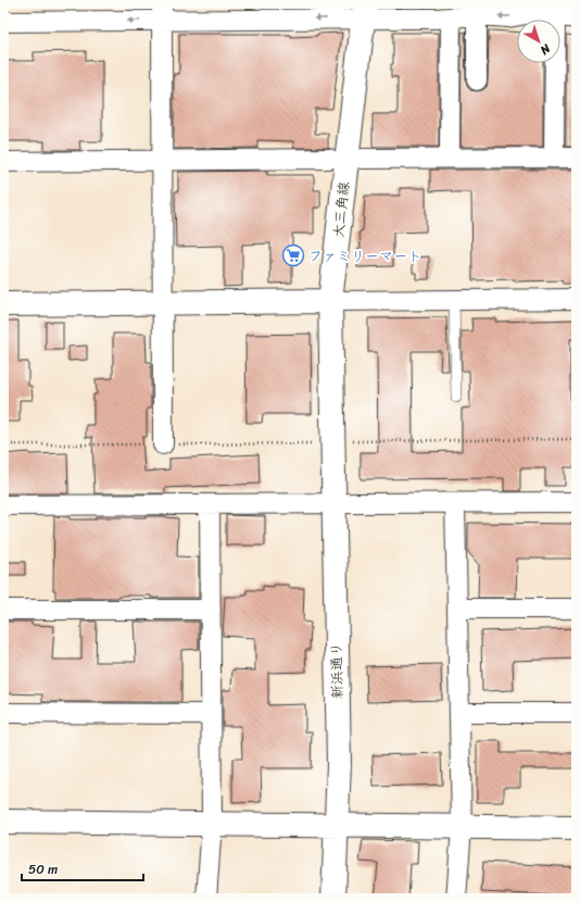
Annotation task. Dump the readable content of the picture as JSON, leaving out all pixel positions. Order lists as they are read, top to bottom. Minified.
{"streets":{"street":["大三角線","新浜通り"]},"crossings":[["大三角線","新浜通り"]],"places":{"supermarket":["ファミリーマート"]},"scale_bar":"50 m","north":"bottom right"}
